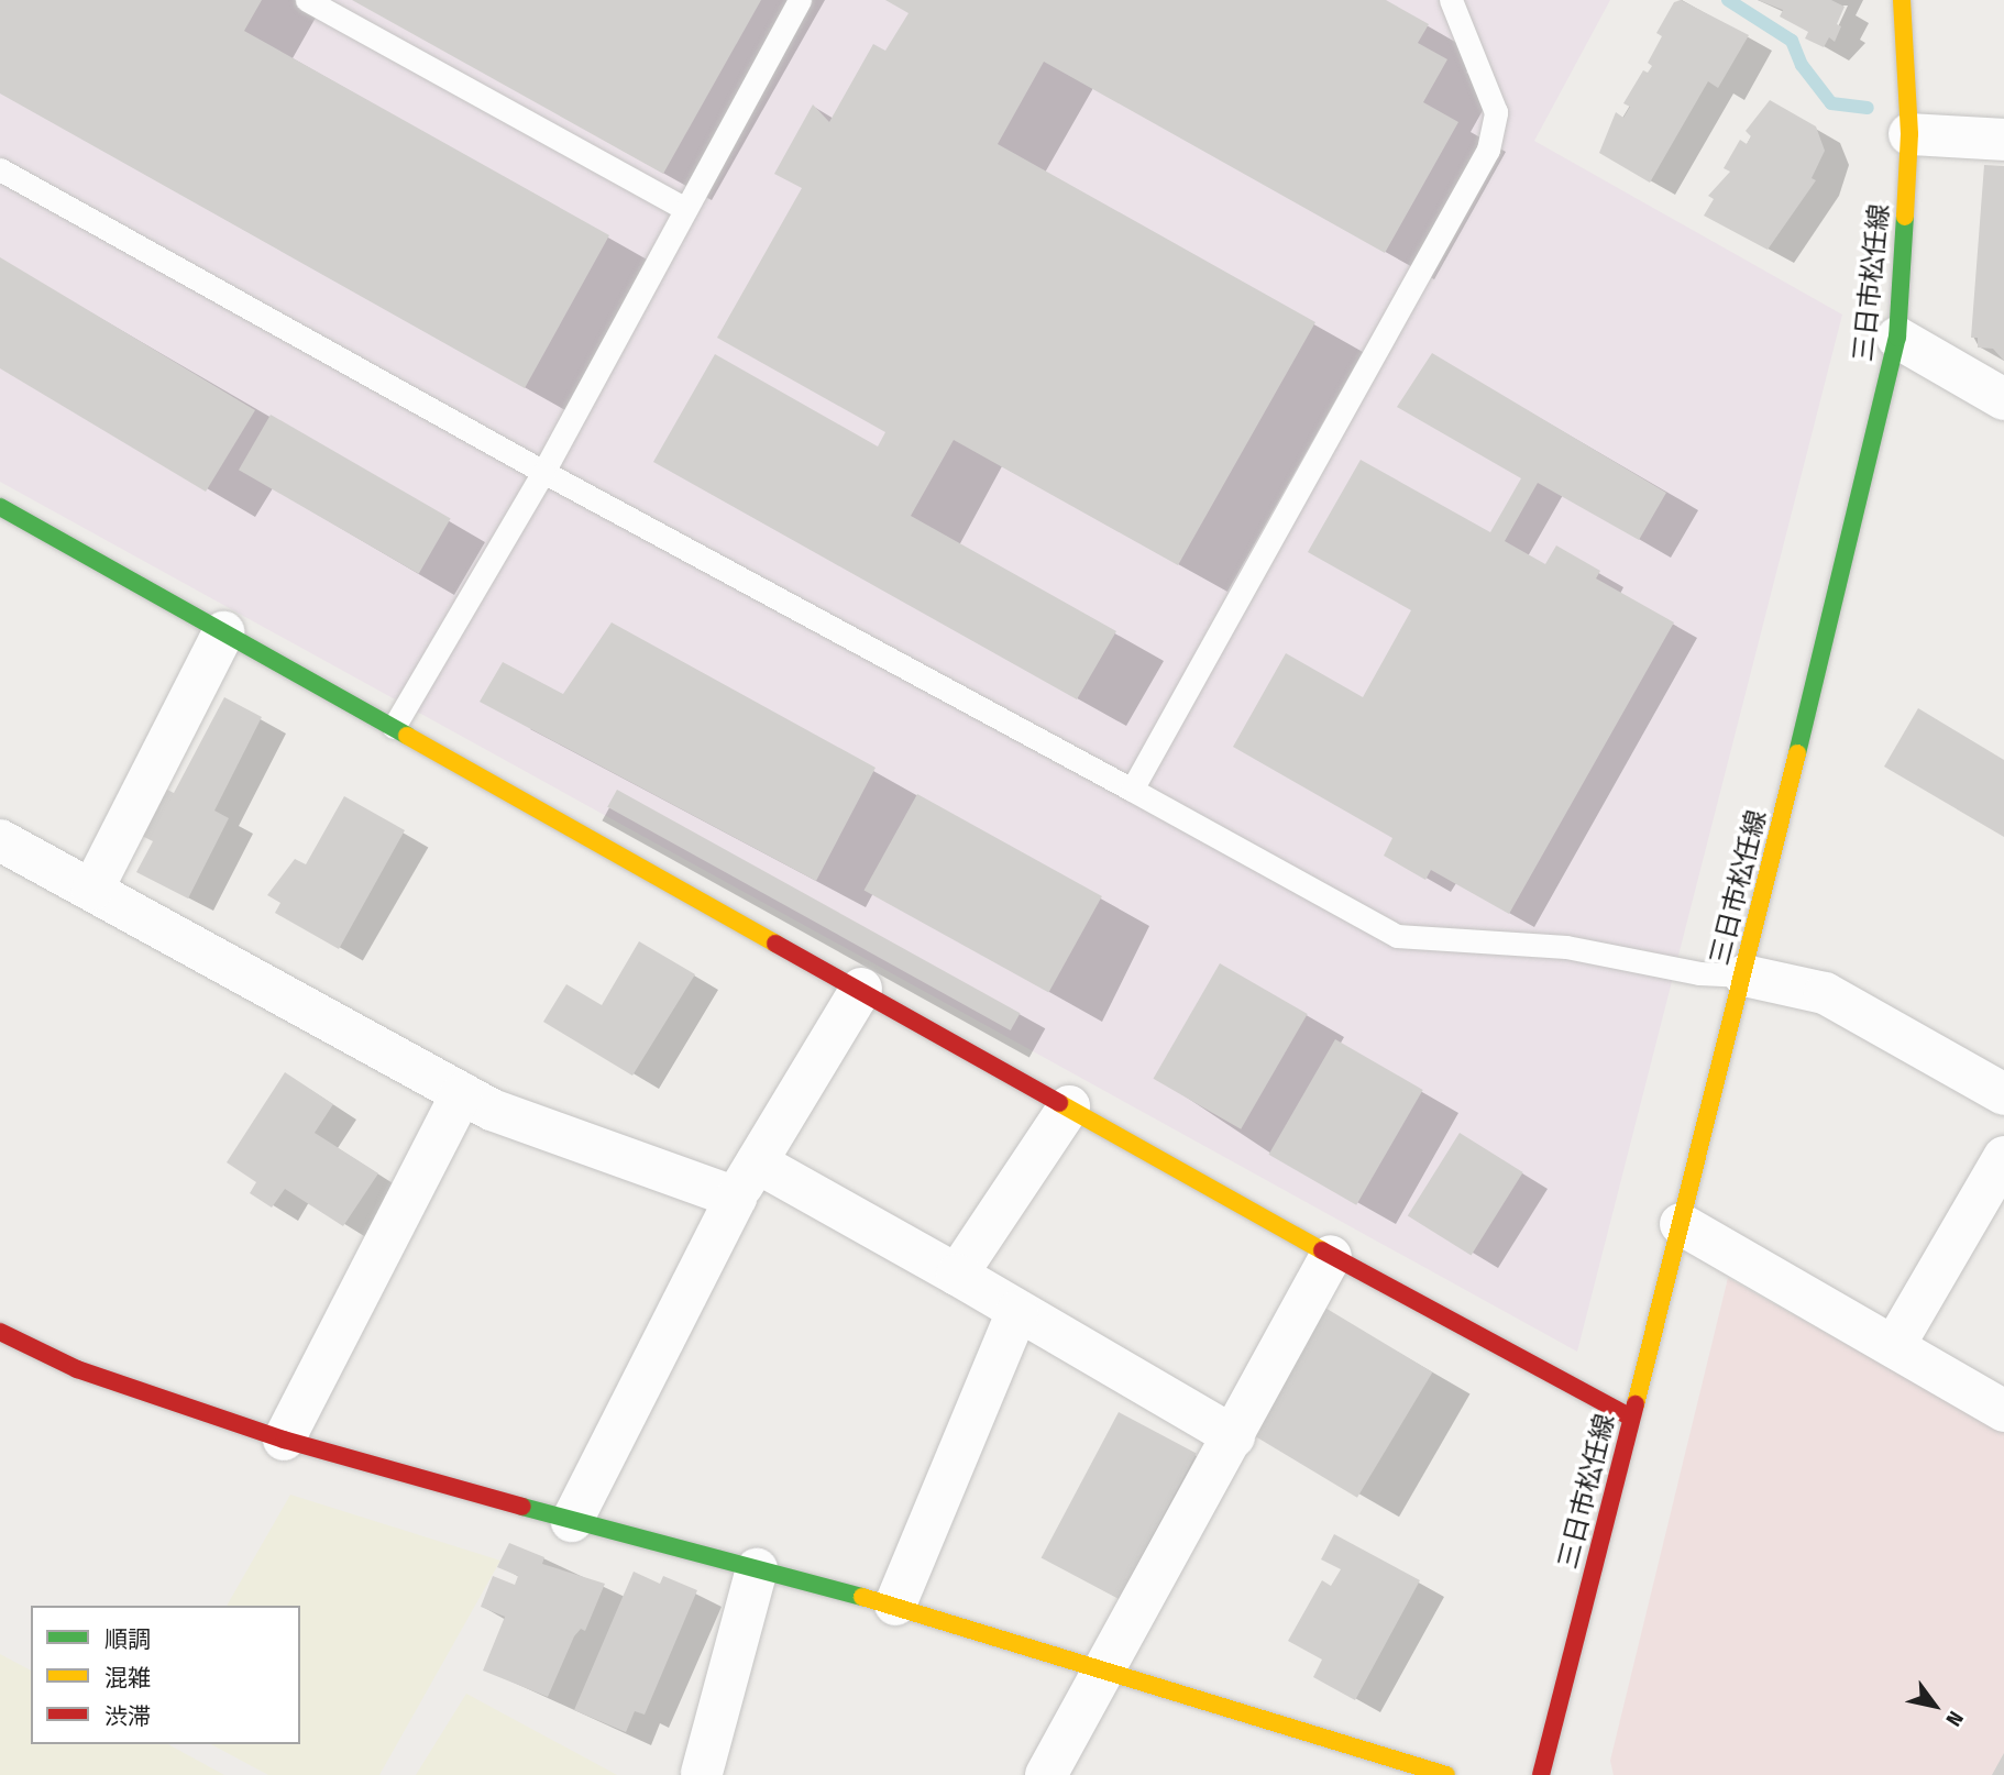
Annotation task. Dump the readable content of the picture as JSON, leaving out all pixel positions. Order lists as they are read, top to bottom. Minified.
{"streets":{"street":["三日市松任線"]},"legend":["順調","混雑","渋滞"],"north":"bottom right"}
